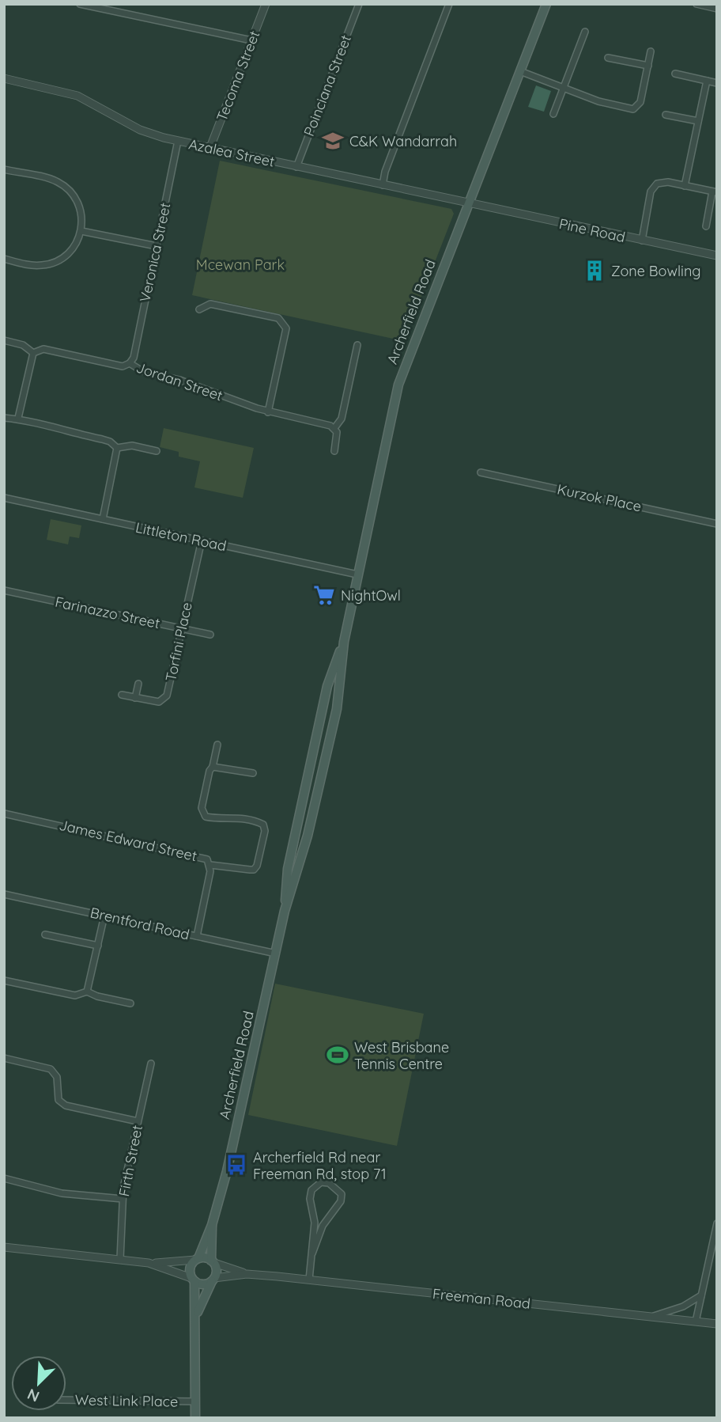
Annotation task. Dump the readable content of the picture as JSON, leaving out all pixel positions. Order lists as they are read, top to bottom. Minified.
{"streets":{"main road":["Archerfield Road"],"street":["Tecoma Street","Poinciana Street","Azalea Street","Pine Road","Veronica Street","Jordan Street","Kurzok Place","Littleton Road","Farinazzo Street","Torfini Place","James Edward Street","Brentford Road","Firth Street","Freeman Road","West Link Place"]},"crossings":[["Tecoma Street","Azalea Street"],["Poinciana Street","Azalea Street"],["Azalea Street","Pine Road"],["Azalea Street","Veronica Street"],["Azalea Street","Archerfield Road"],["Pine Road","Archerfield Road"],["Veronica Street","Jordan Street"],["Archerfield Road","Littleton Road"],["Archerfield Road","Brentford Road"],["Archerfield Road","Freeman Road"],["Littleton Road","Torfini Place"],["Farinazzo Street","Torfini Place"],["James Edward Street","Brentford Road"]],"parks":["Mcewan Park"],"places":{"school or university":["C&K Wandarrah"],"building":["Zone Bowling"],"supermarket":["NightOwl"],"sports":["West Brisbane Tennis Centre"],"bus stop":["Archerfield Rd near Freeman Rd, stop 71"]},"north":"bottom left"}
